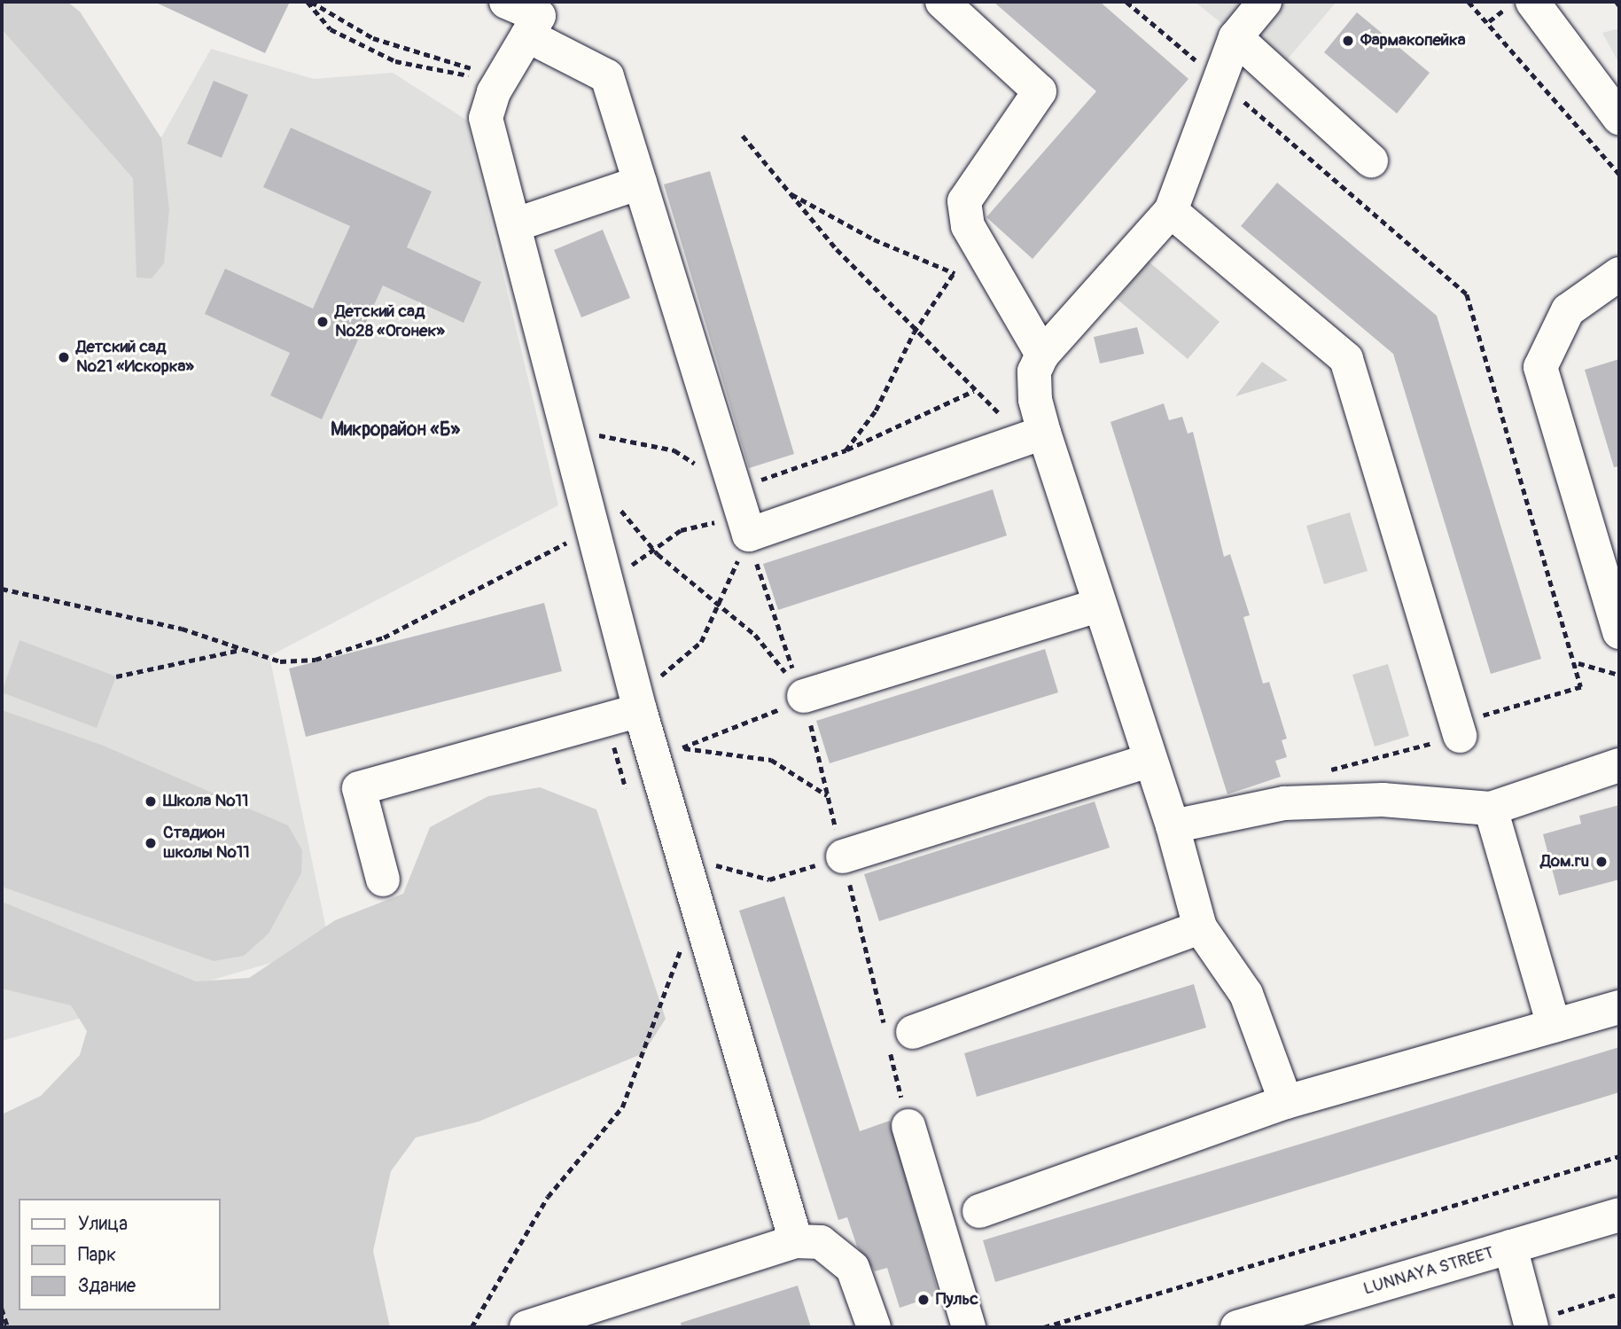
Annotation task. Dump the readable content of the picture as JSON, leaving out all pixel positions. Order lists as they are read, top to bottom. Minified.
{"streets":{"street":["LUNNAYA STREET"]},"districts":["Микрорайон «Б»"],"places":["Фармакопейка","Детский сад №28 «Огонек»","Детский сад №21 «Искорка»","Школа №11","Стадион школы №11","Дом.ru","Пульс"],"legend":["Улица","Парк","Здание"]}
